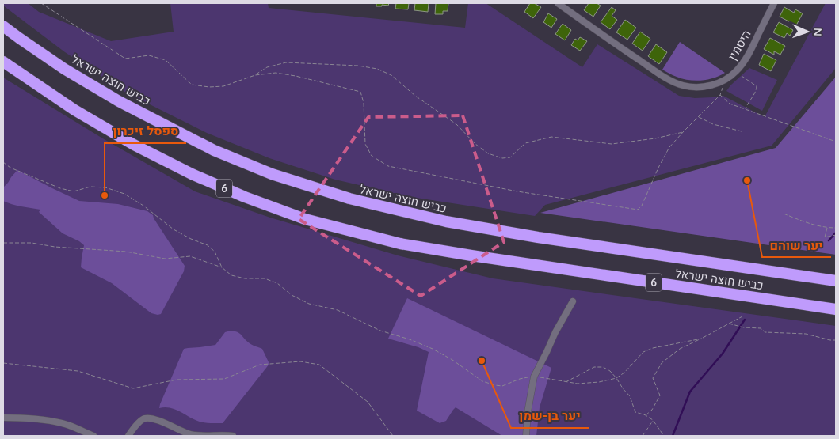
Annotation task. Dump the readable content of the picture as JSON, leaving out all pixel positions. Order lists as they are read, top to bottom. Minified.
{"streets":{"highway":["כביש חוצה ישראל","6"],"street":["היסמין"]},"places":["יער שוהם","ספסל זיכרון","יער בן-שמן"],"north":"right"}
